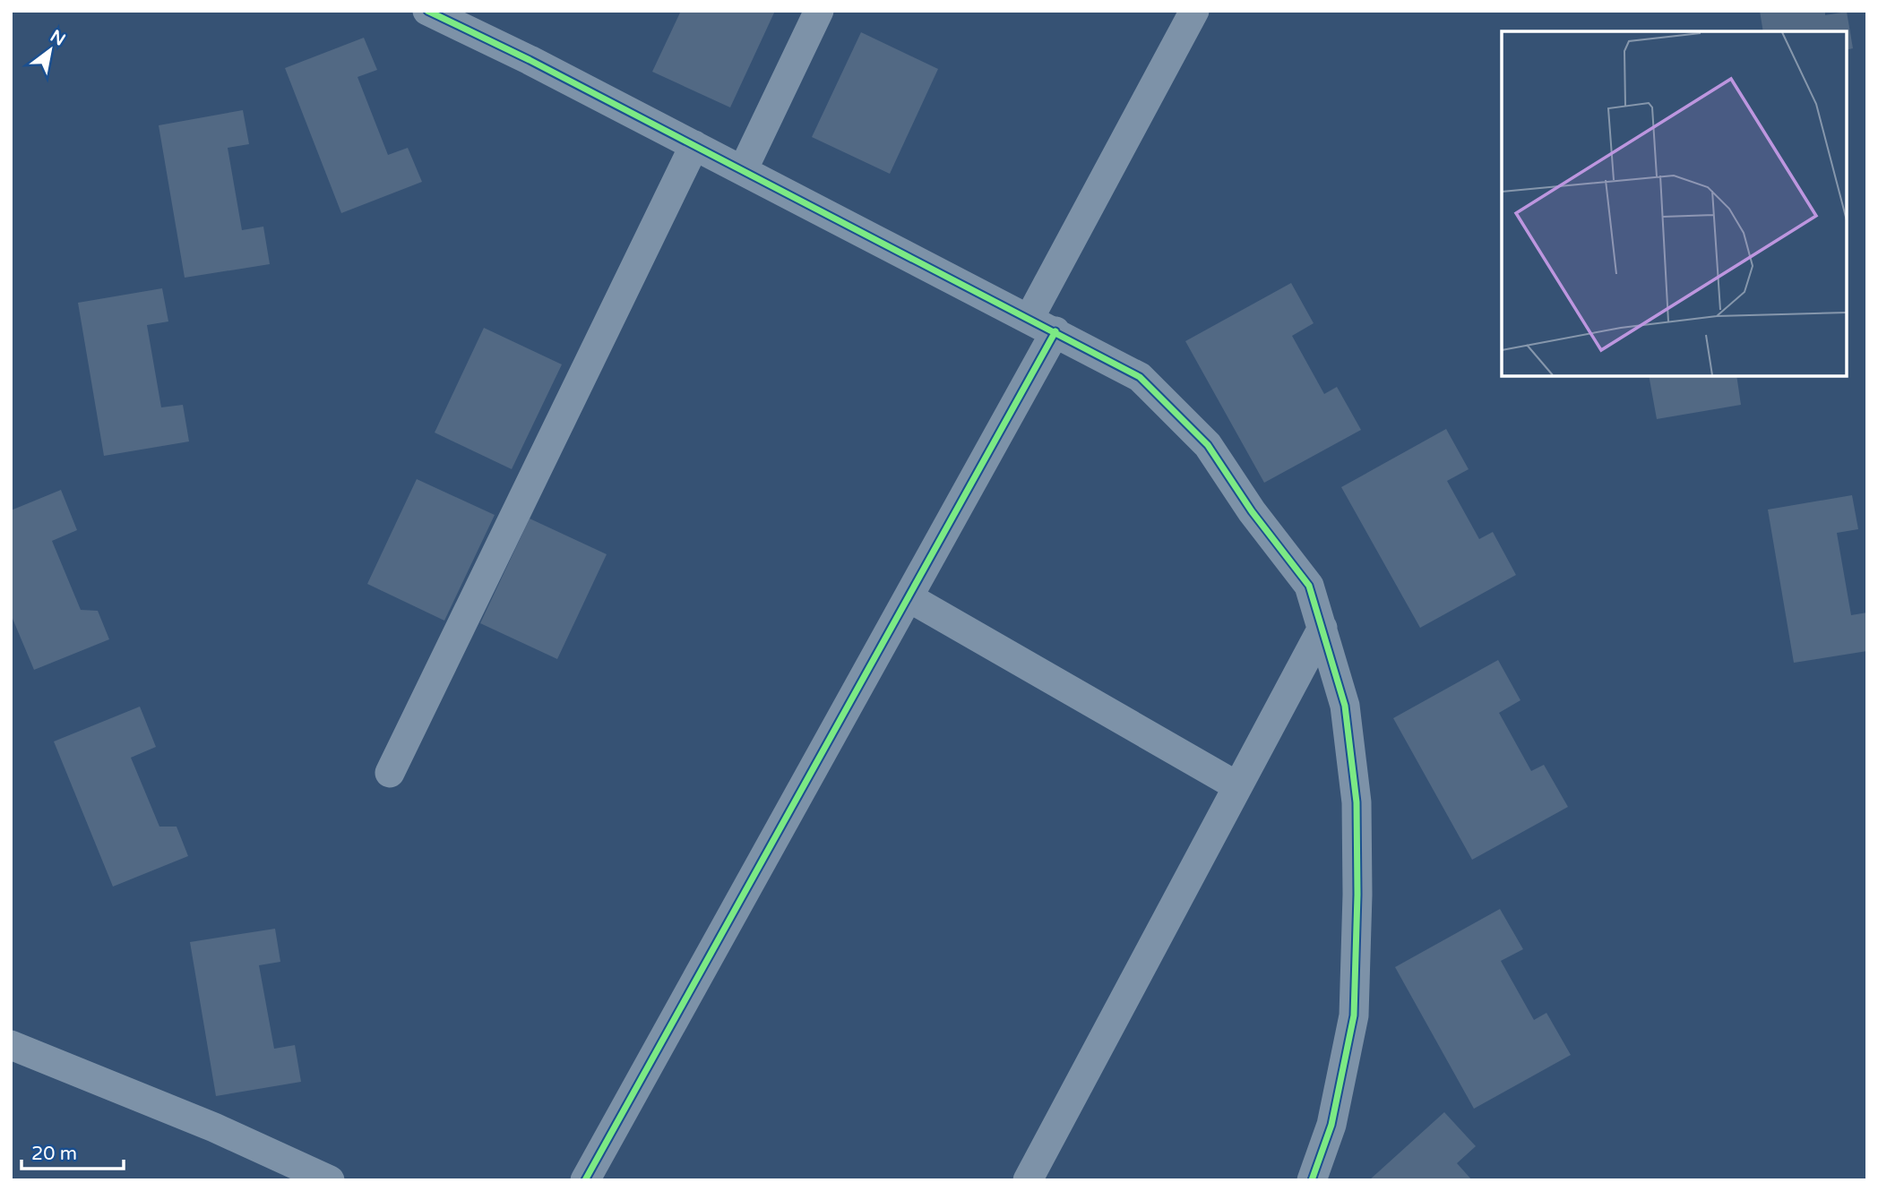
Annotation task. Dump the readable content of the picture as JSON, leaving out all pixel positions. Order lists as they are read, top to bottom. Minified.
{"scale_bar":"20 m","north":"top right"}
